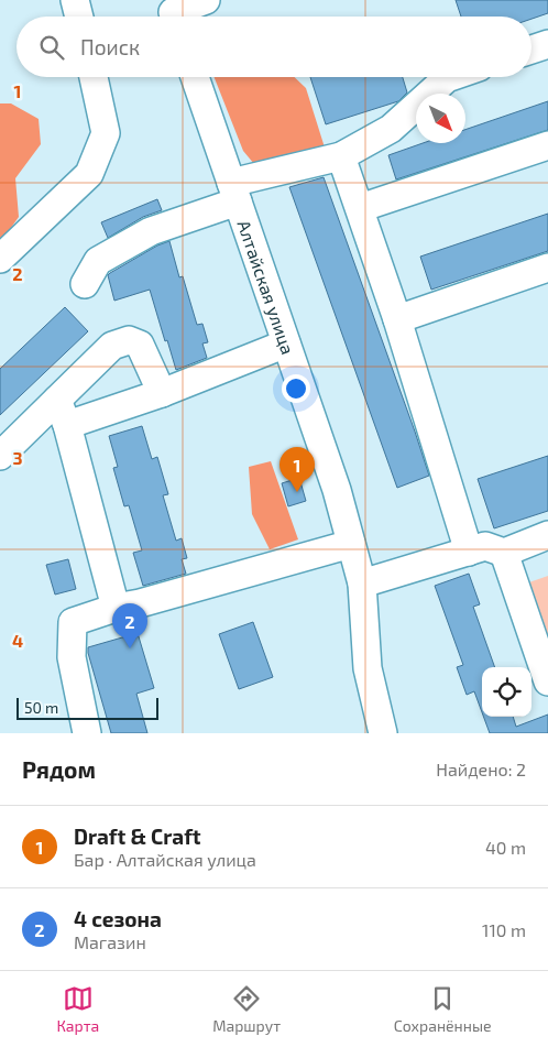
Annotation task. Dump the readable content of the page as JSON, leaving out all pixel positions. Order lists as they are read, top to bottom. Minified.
{"streets":{"street":["Алтайская улица"]},"scale_bar":"50 m","north":"bottom right","page":{"search":"Поиск","pins":["1","2"],"scale":"50 m","heading":["Рядом","Найдено: 2"],"list":[{"mark":"1","name":"Draft & Craft","note":"Бар · Алтайская улица","value":"40 m"},{"mark":"2","name":"4 сезона","note":"Магазин","value":"110 m"}],"nav":["Карта","Маршрут","Сохранённые"]},"grid":{"rows":["1","2","3","4"]}}
